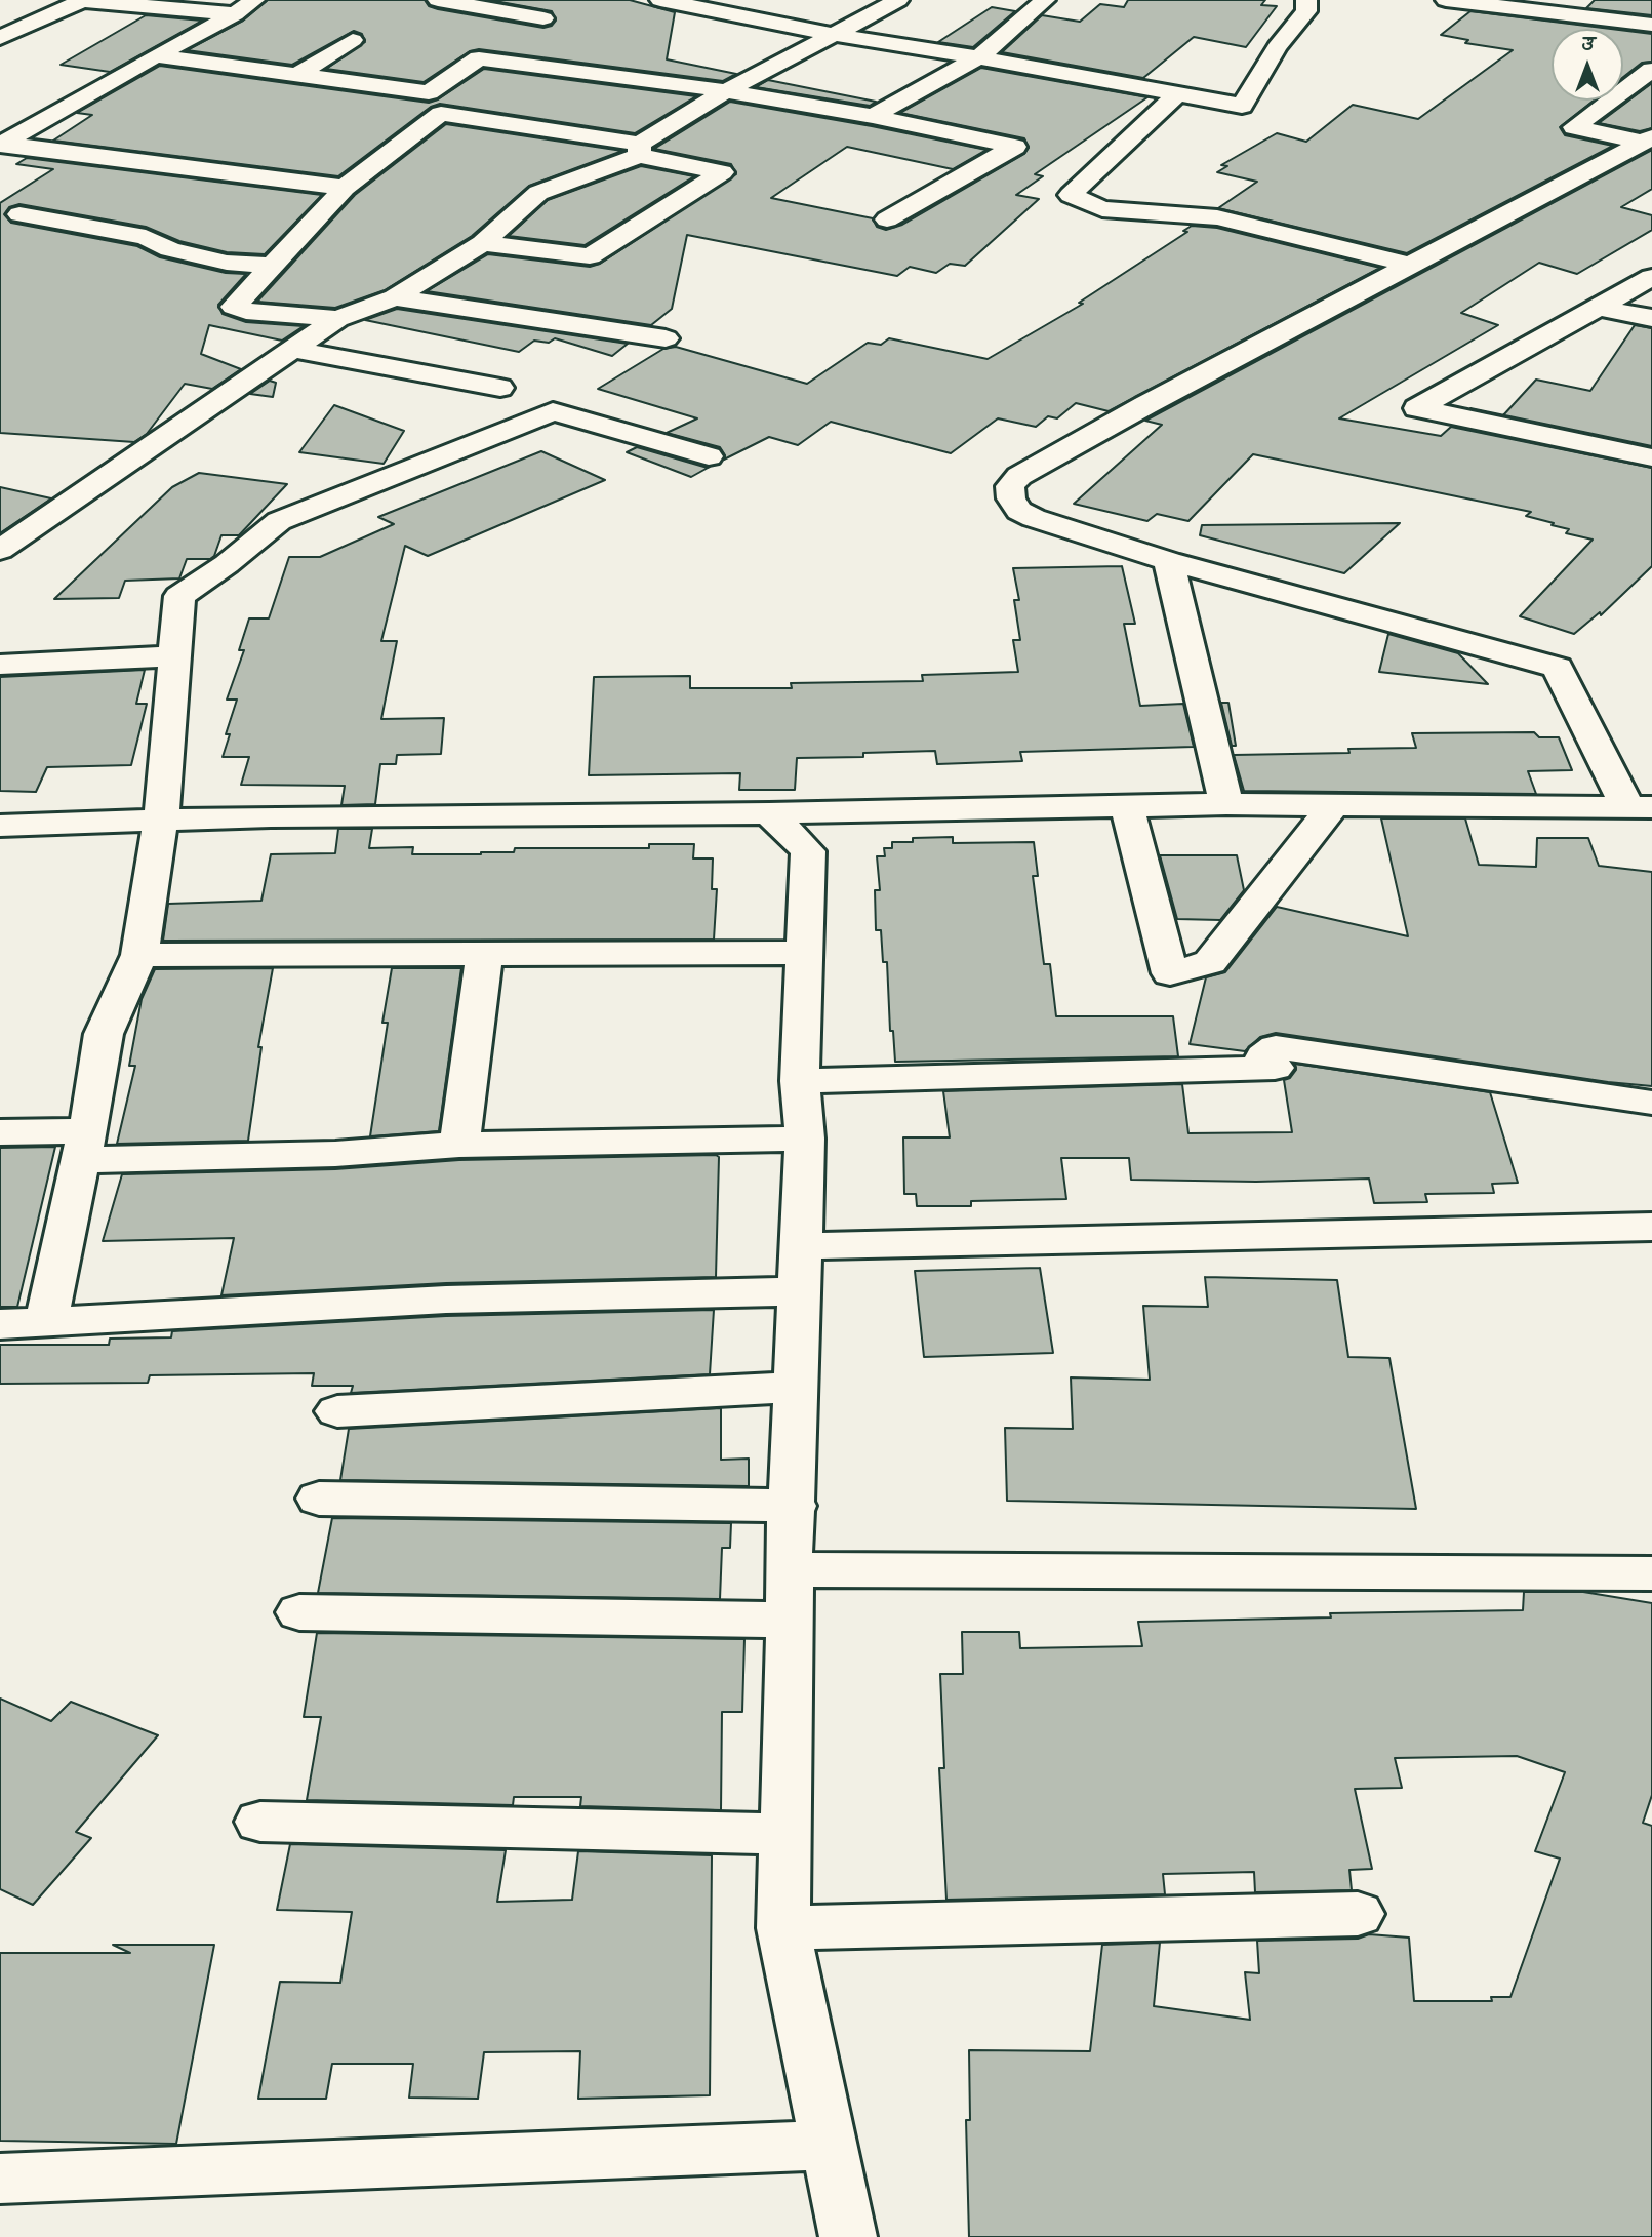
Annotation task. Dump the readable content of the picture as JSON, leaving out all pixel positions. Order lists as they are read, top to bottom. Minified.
{"north":"top"}
